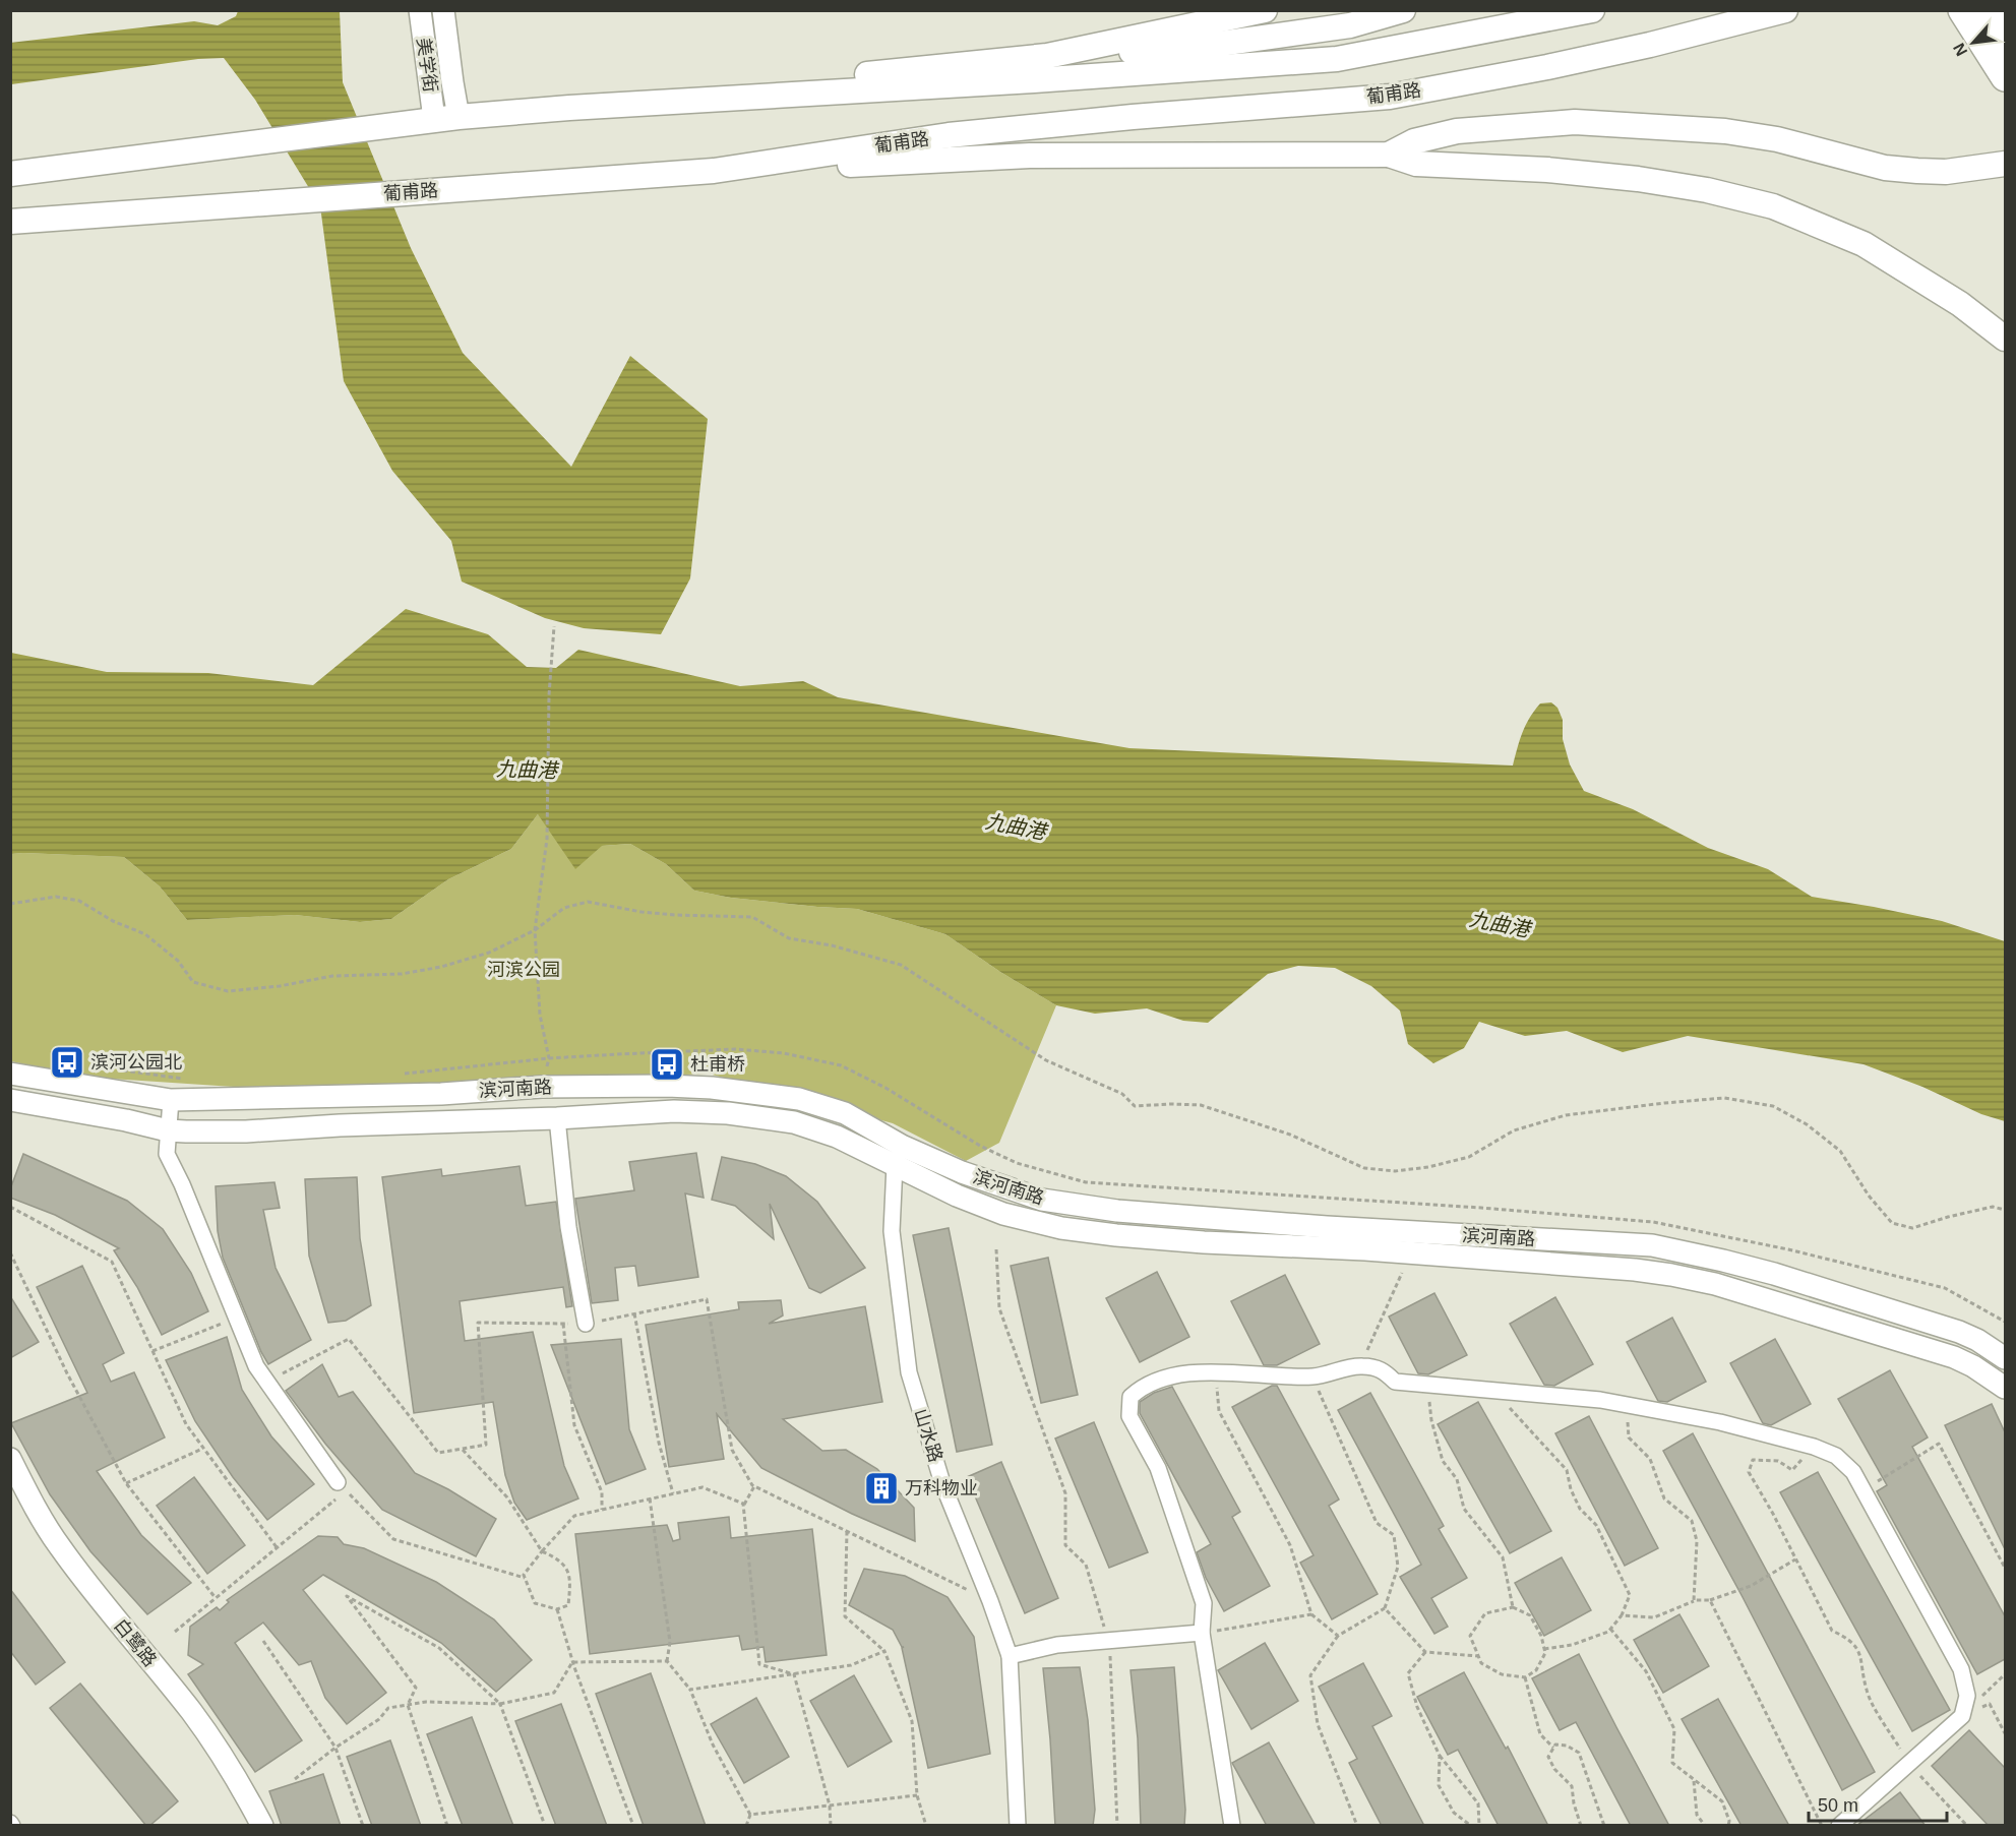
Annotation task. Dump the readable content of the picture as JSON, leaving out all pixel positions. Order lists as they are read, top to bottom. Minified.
{"streets":{"main road":["葡甫路"],"street":["美学街","滨河南路","山水路","白鹭路"]},"crossings":[["滨河南路","山水路"]],"water":["九曲港"],"parks":["河滨公园"],"places":{"bus stop":["滨河公园北","杜甫桥"],"building":["万科物业"]},"scale_bar":"50 m","north":"bottom left"}
